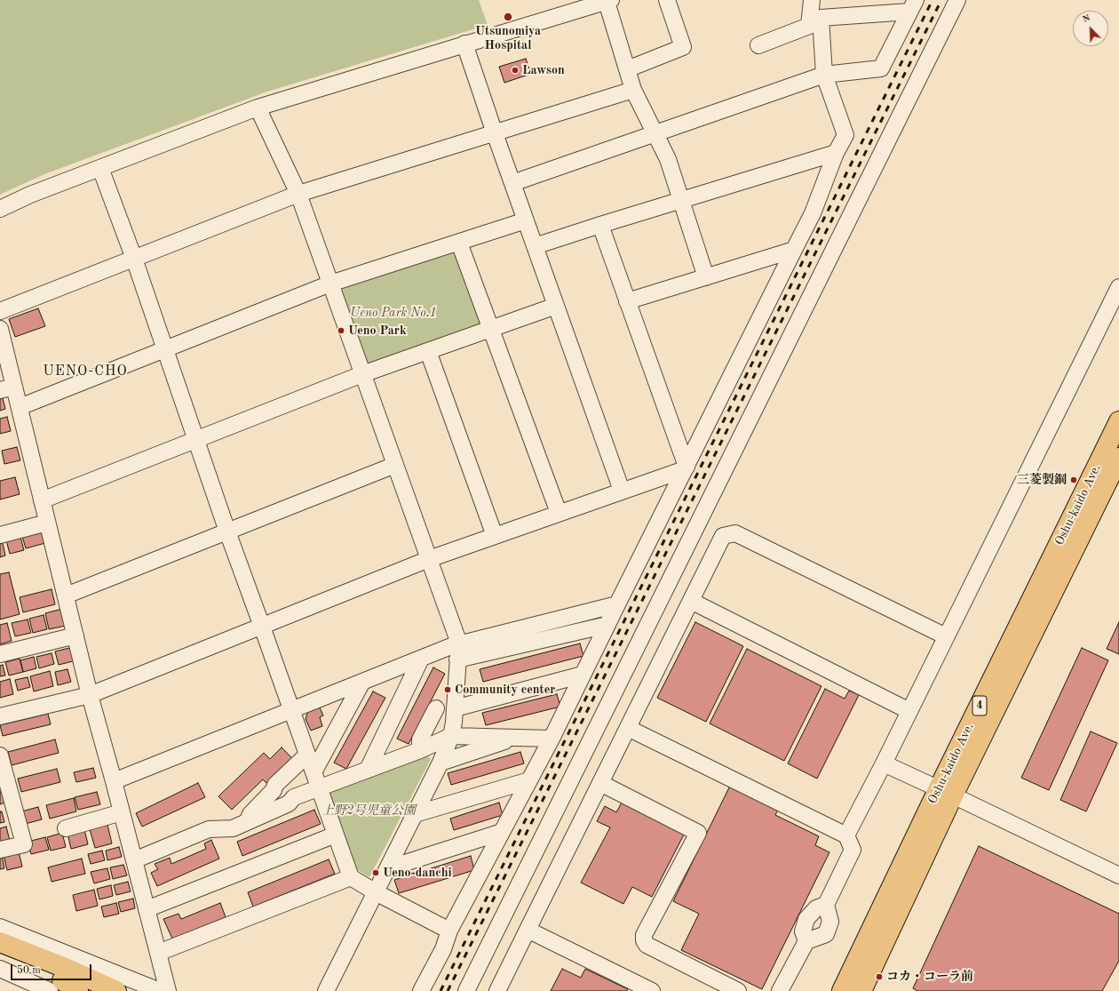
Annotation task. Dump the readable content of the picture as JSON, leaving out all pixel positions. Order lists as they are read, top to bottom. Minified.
{"streets":{"highway":["Oshu-kaido Ave.","4"]},"districts":["UENO-CHO"],"parks":["Ueno Park No.1","上野2号児童公園"],"places":["Utsunomiya Hospital","Lawson","Ueno Park","三菱製鋼","Community center","Ueno-danchi","コカ・コーラ前"],"scale_bar":"50 m","north":"top left"}
